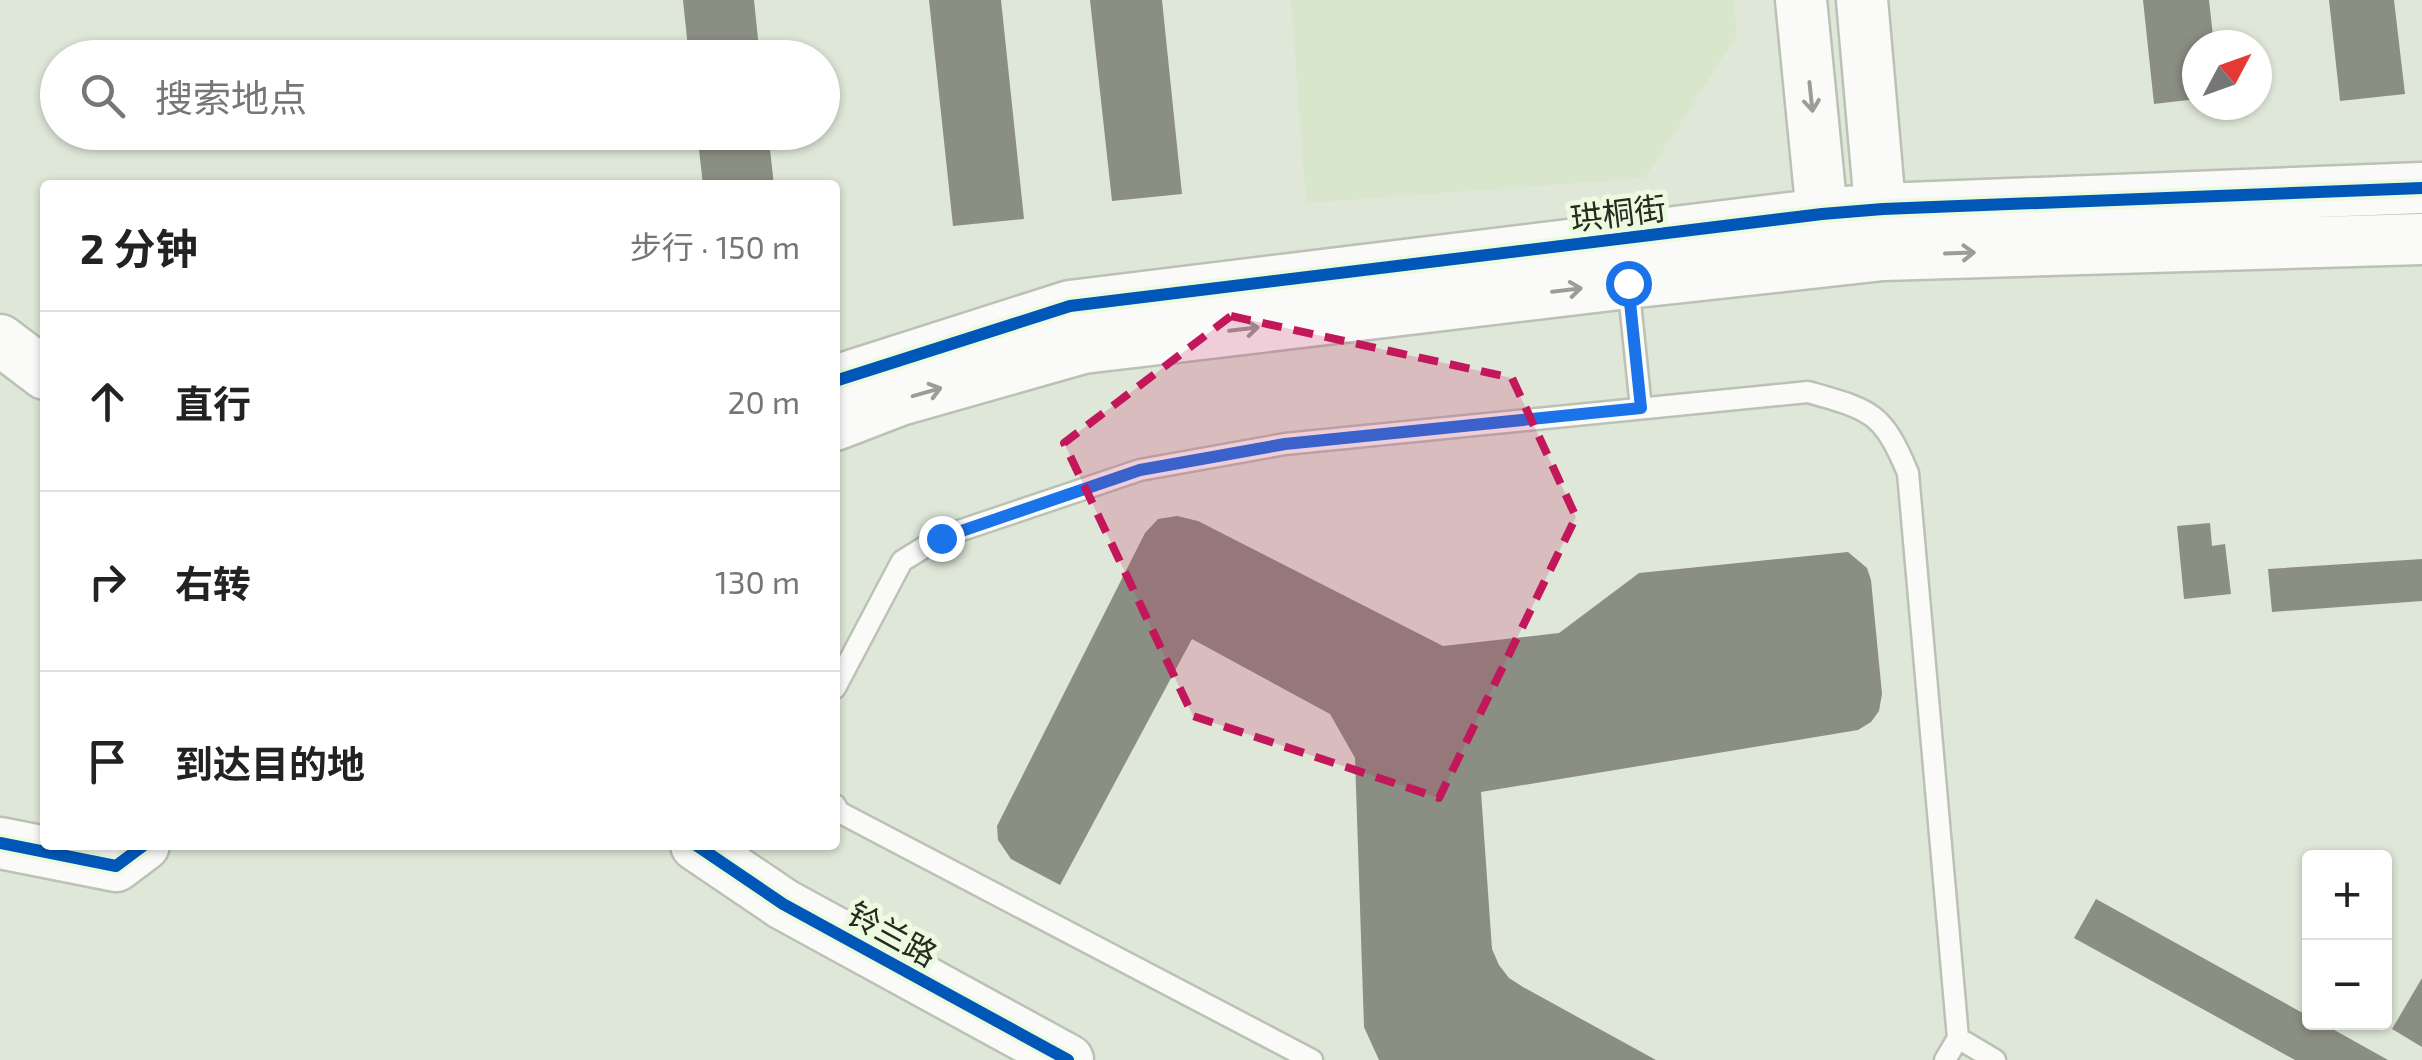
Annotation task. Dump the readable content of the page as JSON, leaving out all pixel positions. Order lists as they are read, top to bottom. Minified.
{"streets":{"street":["珙桐街","铃兰路"]},"north":"top right","page":{"search":"搜索地点","heading":["2 分钟","步行 · 150 m"],"list":[["直行","20 m"],["右转","130 m"],"到达目的地"],"map_buttons":["+","−"]}}
